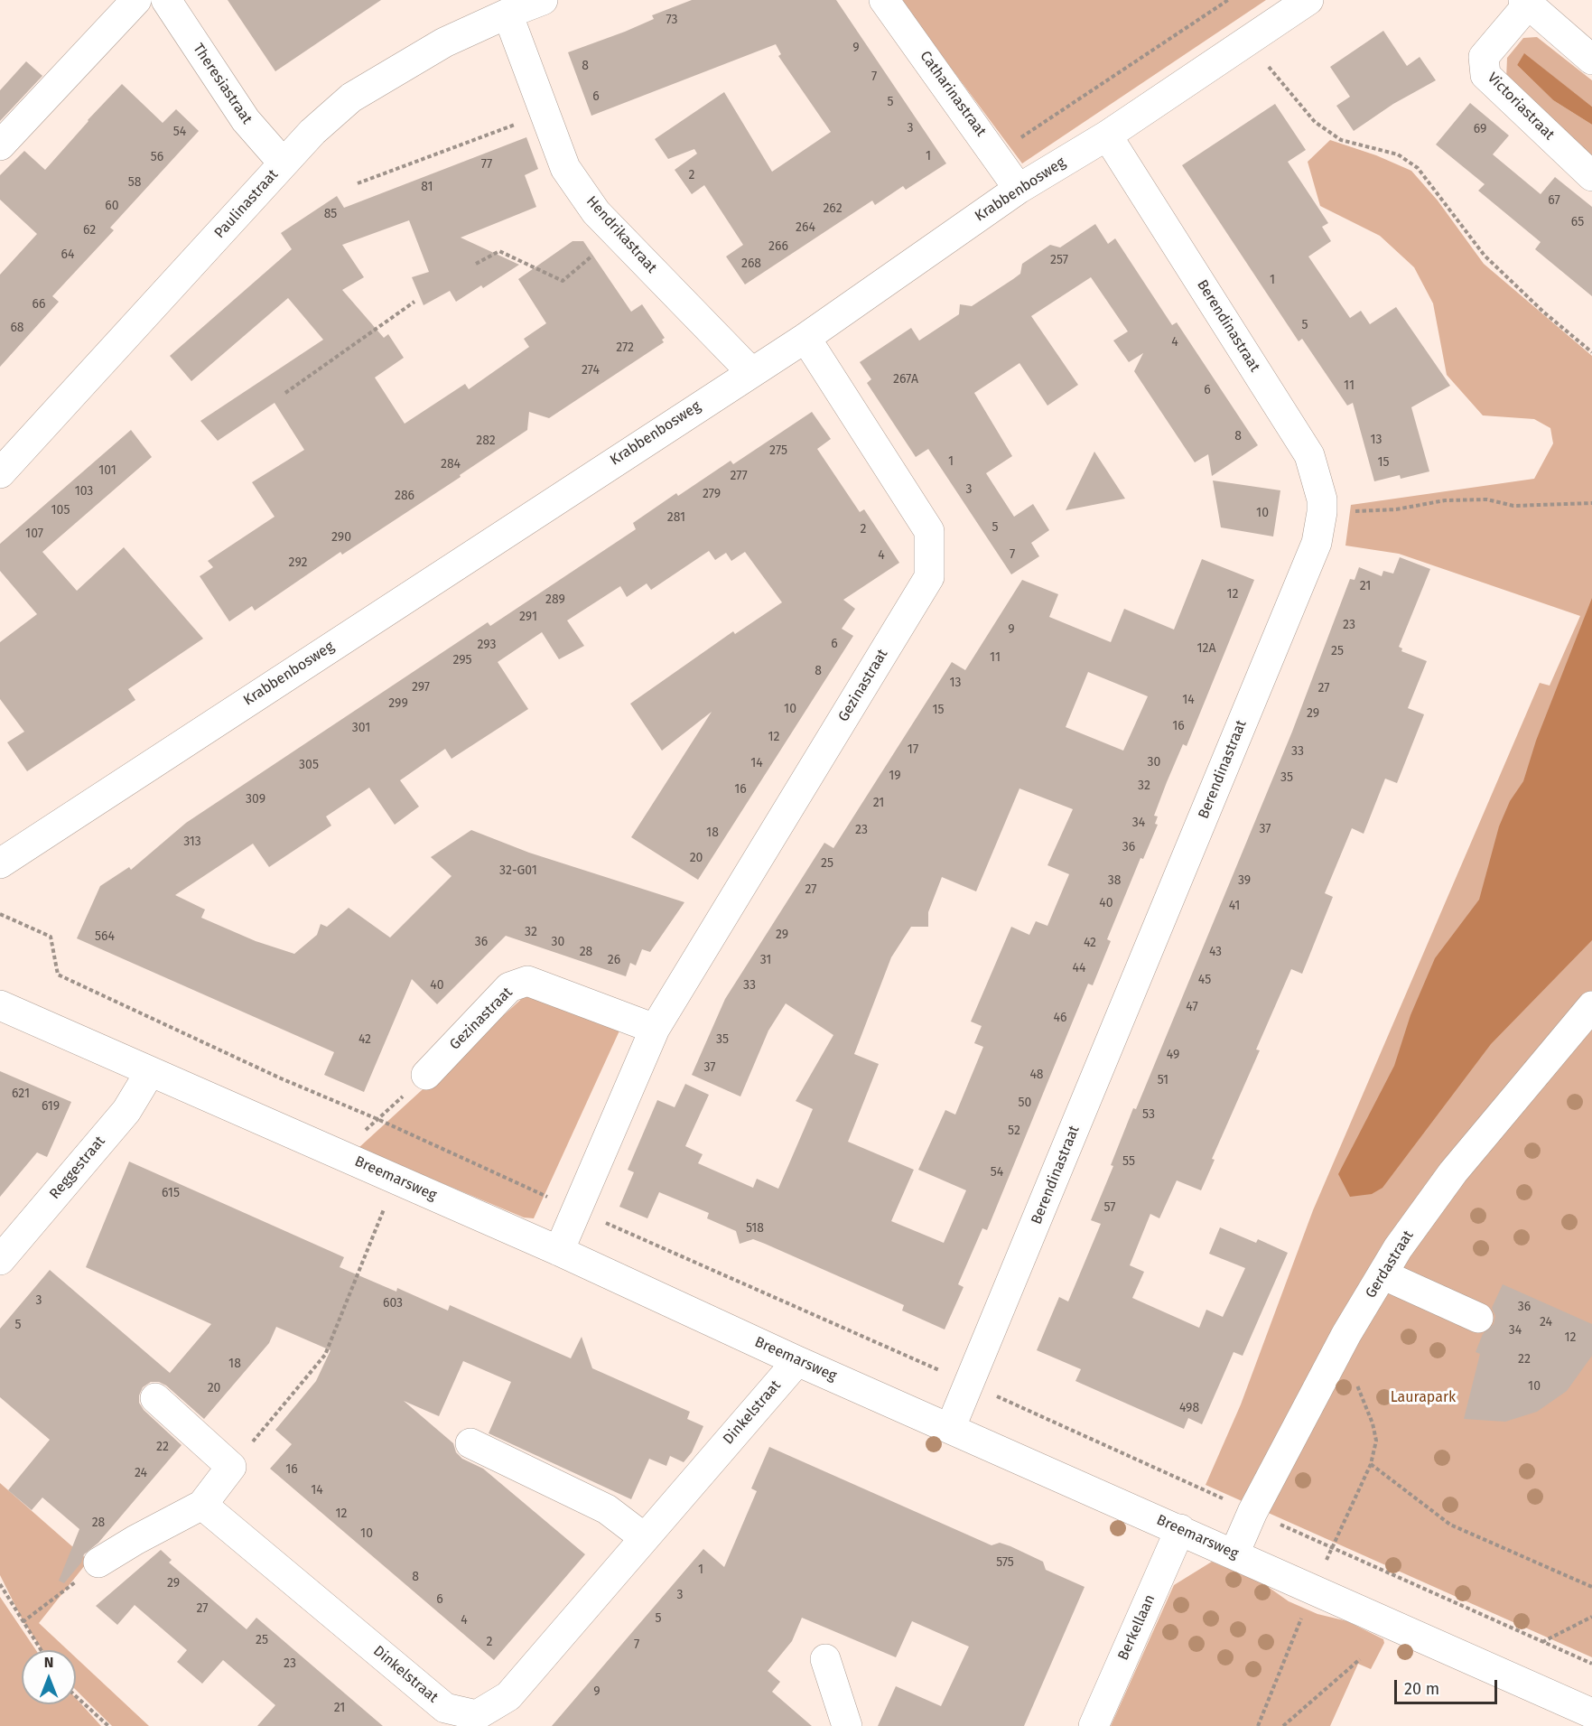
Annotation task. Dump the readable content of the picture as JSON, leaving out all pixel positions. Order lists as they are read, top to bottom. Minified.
{"streets":{"street":["Theresiastraat","Catharinastraat","Victoriastraat","Krabbenbosweg","Paulinastraat","Hendrikastraat","Berendinastraat","Gezinastraat","Reggestraat","Breemarsweg","Gerdastraat","Dinkelstraat","Berkellaan"]},"crossings":[["Theresiastraat","Paulinastraat"],["Catharinastraat","Krabbenbosweg"],["Krabbenbosweg","Hendrikastraat"],["Krabbenbosweg","Berendinastraat"],["Krabbenbosweg","Gezinastraat"],["Paulinastraat","Hendrikastraat"],["Berendinastraat","Breemarsweg"],["Gezinastraat","Breemarsweg"],["Reggestraat","Breemarsweg"],["Breemarsweg","Gerdastraat"],["Breemarsweg","Dinkelstraat"],["Breemarsweg","Berkellaan"]],"parks":["Laurapark"],"house_numbers":["73","9","8","7","6","5","3","69","54","1","56","77","2","58","81","67","60","262","85","65","264","62","266","64","257","268","1","66","5","68","4","272","274","267A","11","6","8","13","282","275","1","15","284","101","277","3","103","279","286","105","10","281","5","2","107","290","7","4","292","21","12","289","291","23","9","6","293","12A","25","11","295","8","13","297","27","14","299","10","15","29","16","301","12","17","33","30","14","305","19","35","32","16","309","21","34","37","23","18","313","36","20","25","32-G01","38","39","27","40","41","32","29","564","36","30","42","28","43","26","31","44","45","40","33","47","46","42","35","49","37","48","51","621","50","619","53","52","55","54","615","57","518","3","603","36","24","5","34","12","22","18","10","20","498","22","16","24","14","12","28","10","575","1","8","29","3","6","27","5","4","25","2","7","23","9","21"],"scale_bar":"20 m","north":"top"}
